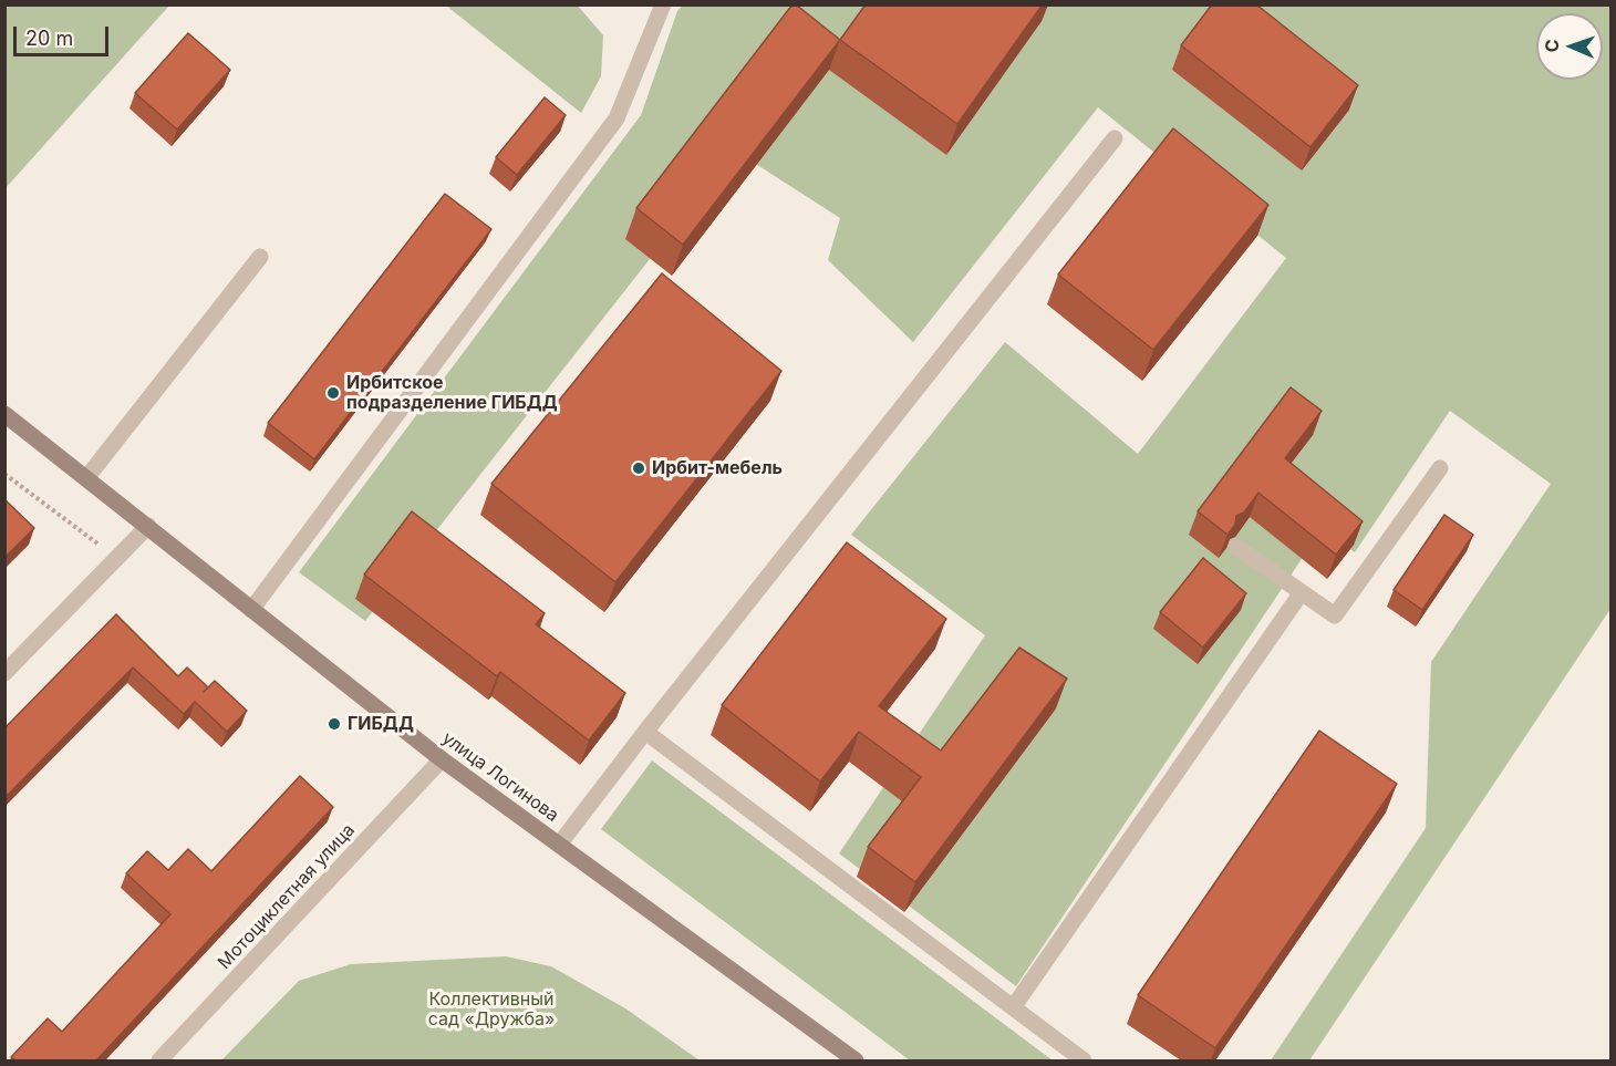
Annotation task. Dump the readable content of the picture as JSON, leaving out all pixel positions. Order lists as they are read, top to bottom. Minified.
{"streets":{"street":["улица Логинова","Мотоциклетная улица"]},"crossings":[["улица Логинова","Мотоциклетная улица"]],"parks":["Коллективный сад «Дружба»"],"places":["Ирбитское подразделение ГИБДД","Ирбит-мебель","ГИБДД"],"scale_bar":"20 m","north":"left"}
